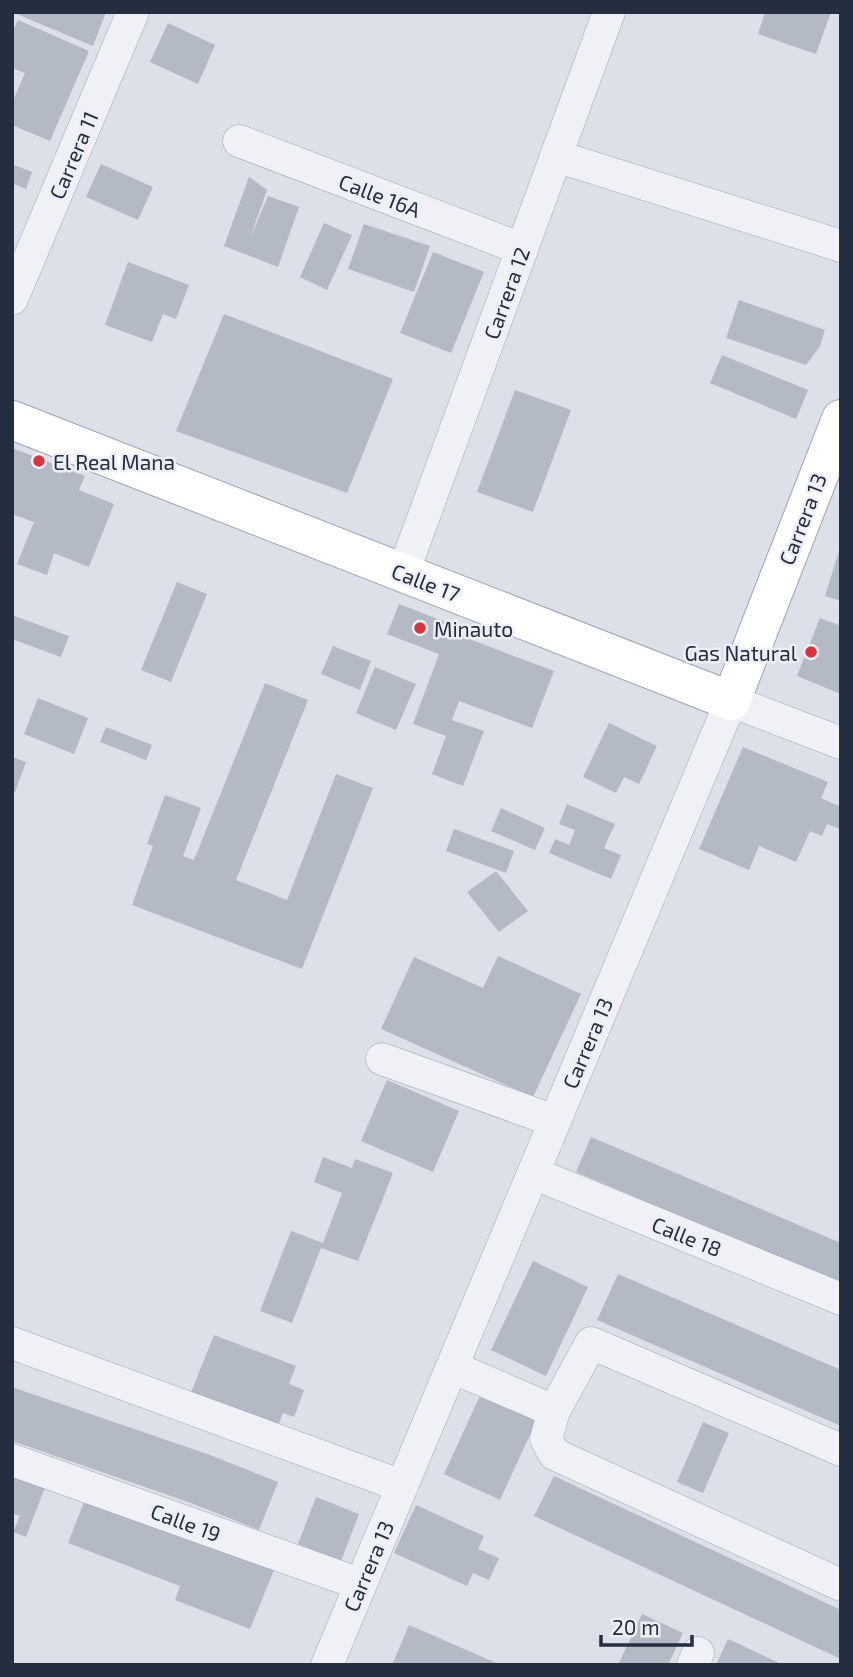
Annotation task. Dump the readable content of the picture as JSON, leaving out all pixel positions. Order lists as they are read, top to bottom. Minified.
{"streets":{"main road":["Carrera 13","Calle 17"],"street":["Carrera 11","Calle 16A","Carrera 12","Calle 18","Calle 19"]},"crossings":[["Calle 16A","Carrera 12"],["Carrera 12","Calle 17"],["Carrera 13","Calle 17"],["Carrera 13","Calle 18"],["Carrera 13","Calle 19"]],"places":["El Real Mana","Minauto","Gas Natural"],"scale_bar":"20 m"}
